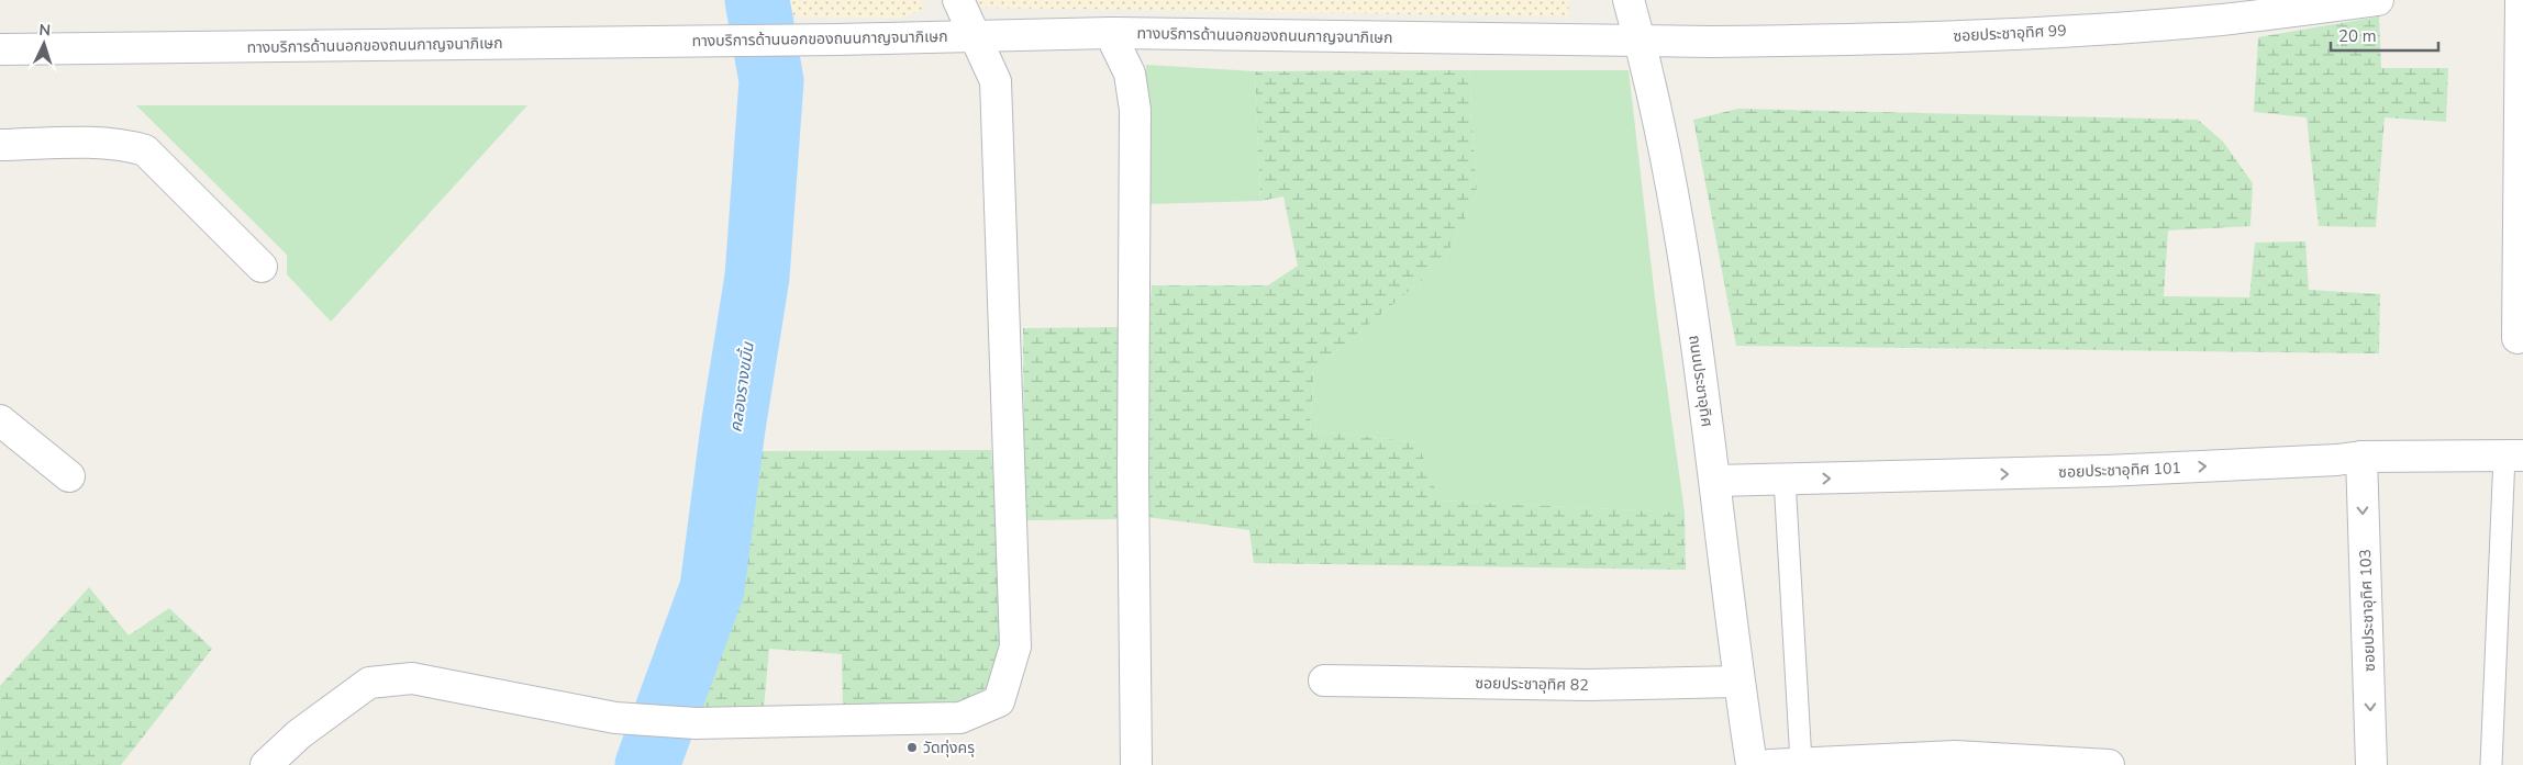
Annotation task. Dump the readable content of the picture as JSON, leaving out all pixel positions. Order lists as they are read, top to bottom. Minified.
{"streets":{"street":["ซอยประชาอุทิศ 99","ทางบริการด้านนอกของถนนกาญจนาภิเษก","ถนนประชาอุทิศ","ซอยประชาอุทิศ 101","ซอยประชาอุทิศ 103","ซอยประชาอุทิศ 82"]},"crossings":[["ซอยประชาอุทิศ 99","ทางบริการด้านนอกของถนนกาญจนาภิเษก"],["ซอยประชาอุทิศ 99","ถนนประชาอุทิศ"],["ทางบริการด้านนอกของถนนกาญจนาภิเษก","ถนนประชาอุทิศ"],["ถนนประชาอุทิศ","ซอยประชาอุทิศ 101"],["ถนนประชาอุทิศ","ซอยประชาอุทิศ 82"],["ซอยประชาอุทิศ 101","ซอยประชาอุทิศ 103"]],"one_way":["ซอยประชาอุทิศ 101","ซอยประชาอุทิศ 103"],"water":["คลองรางขมิ้น"],"places":["วัดทุ่งครุ"],"scale_bar":"20 m","north":"top"}
